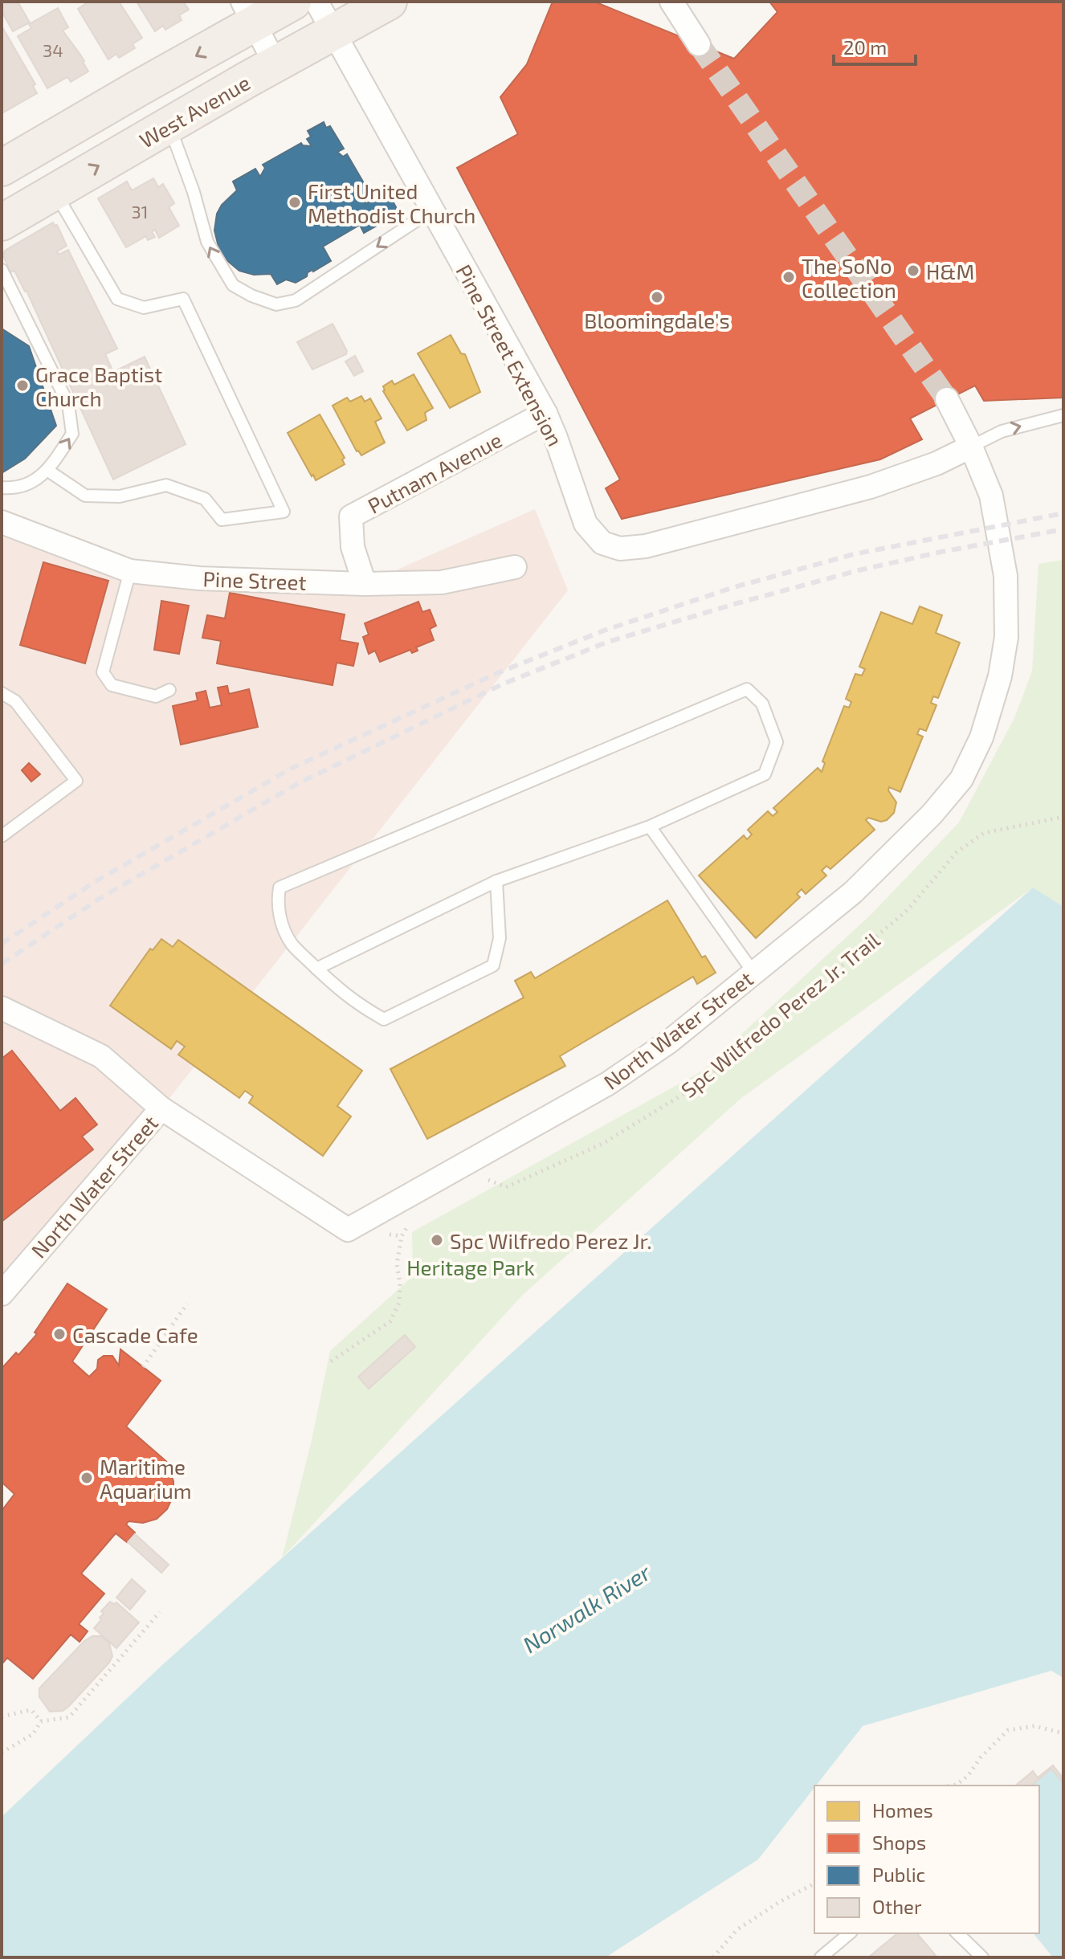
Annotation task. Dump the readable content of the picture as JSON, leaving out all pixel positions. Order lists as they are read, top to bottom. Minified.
{"streets":{"main road":["West Avenue"],"street":["Pine Street Extension","Putnam Avenue","Pine Street","North Water Street"],"path":["Spc Wilfredo Perez Jr. Trail"]},"crossings":[["West Avenue","Pine Street Extension"],["Pine Street Extension","Putnam Avenue"],["Pine Street Extension","North Water Street"],["Putnam Avenue","Pine Street"]],"water":["Norwalk River"],"parks":["Heritage Park"],"places":["First United Methodist Church","H&M","The SoNo Collection","Bloomingdale's","Grace Baptist Church","Spc Wilfredo Perez Jr.","Cascade Cafe","Maritime Aquarium"],"house_numbers":["34","31"],"legend":["Homes","Shops","Public","Other"],"scale_bar":"20 m"}
